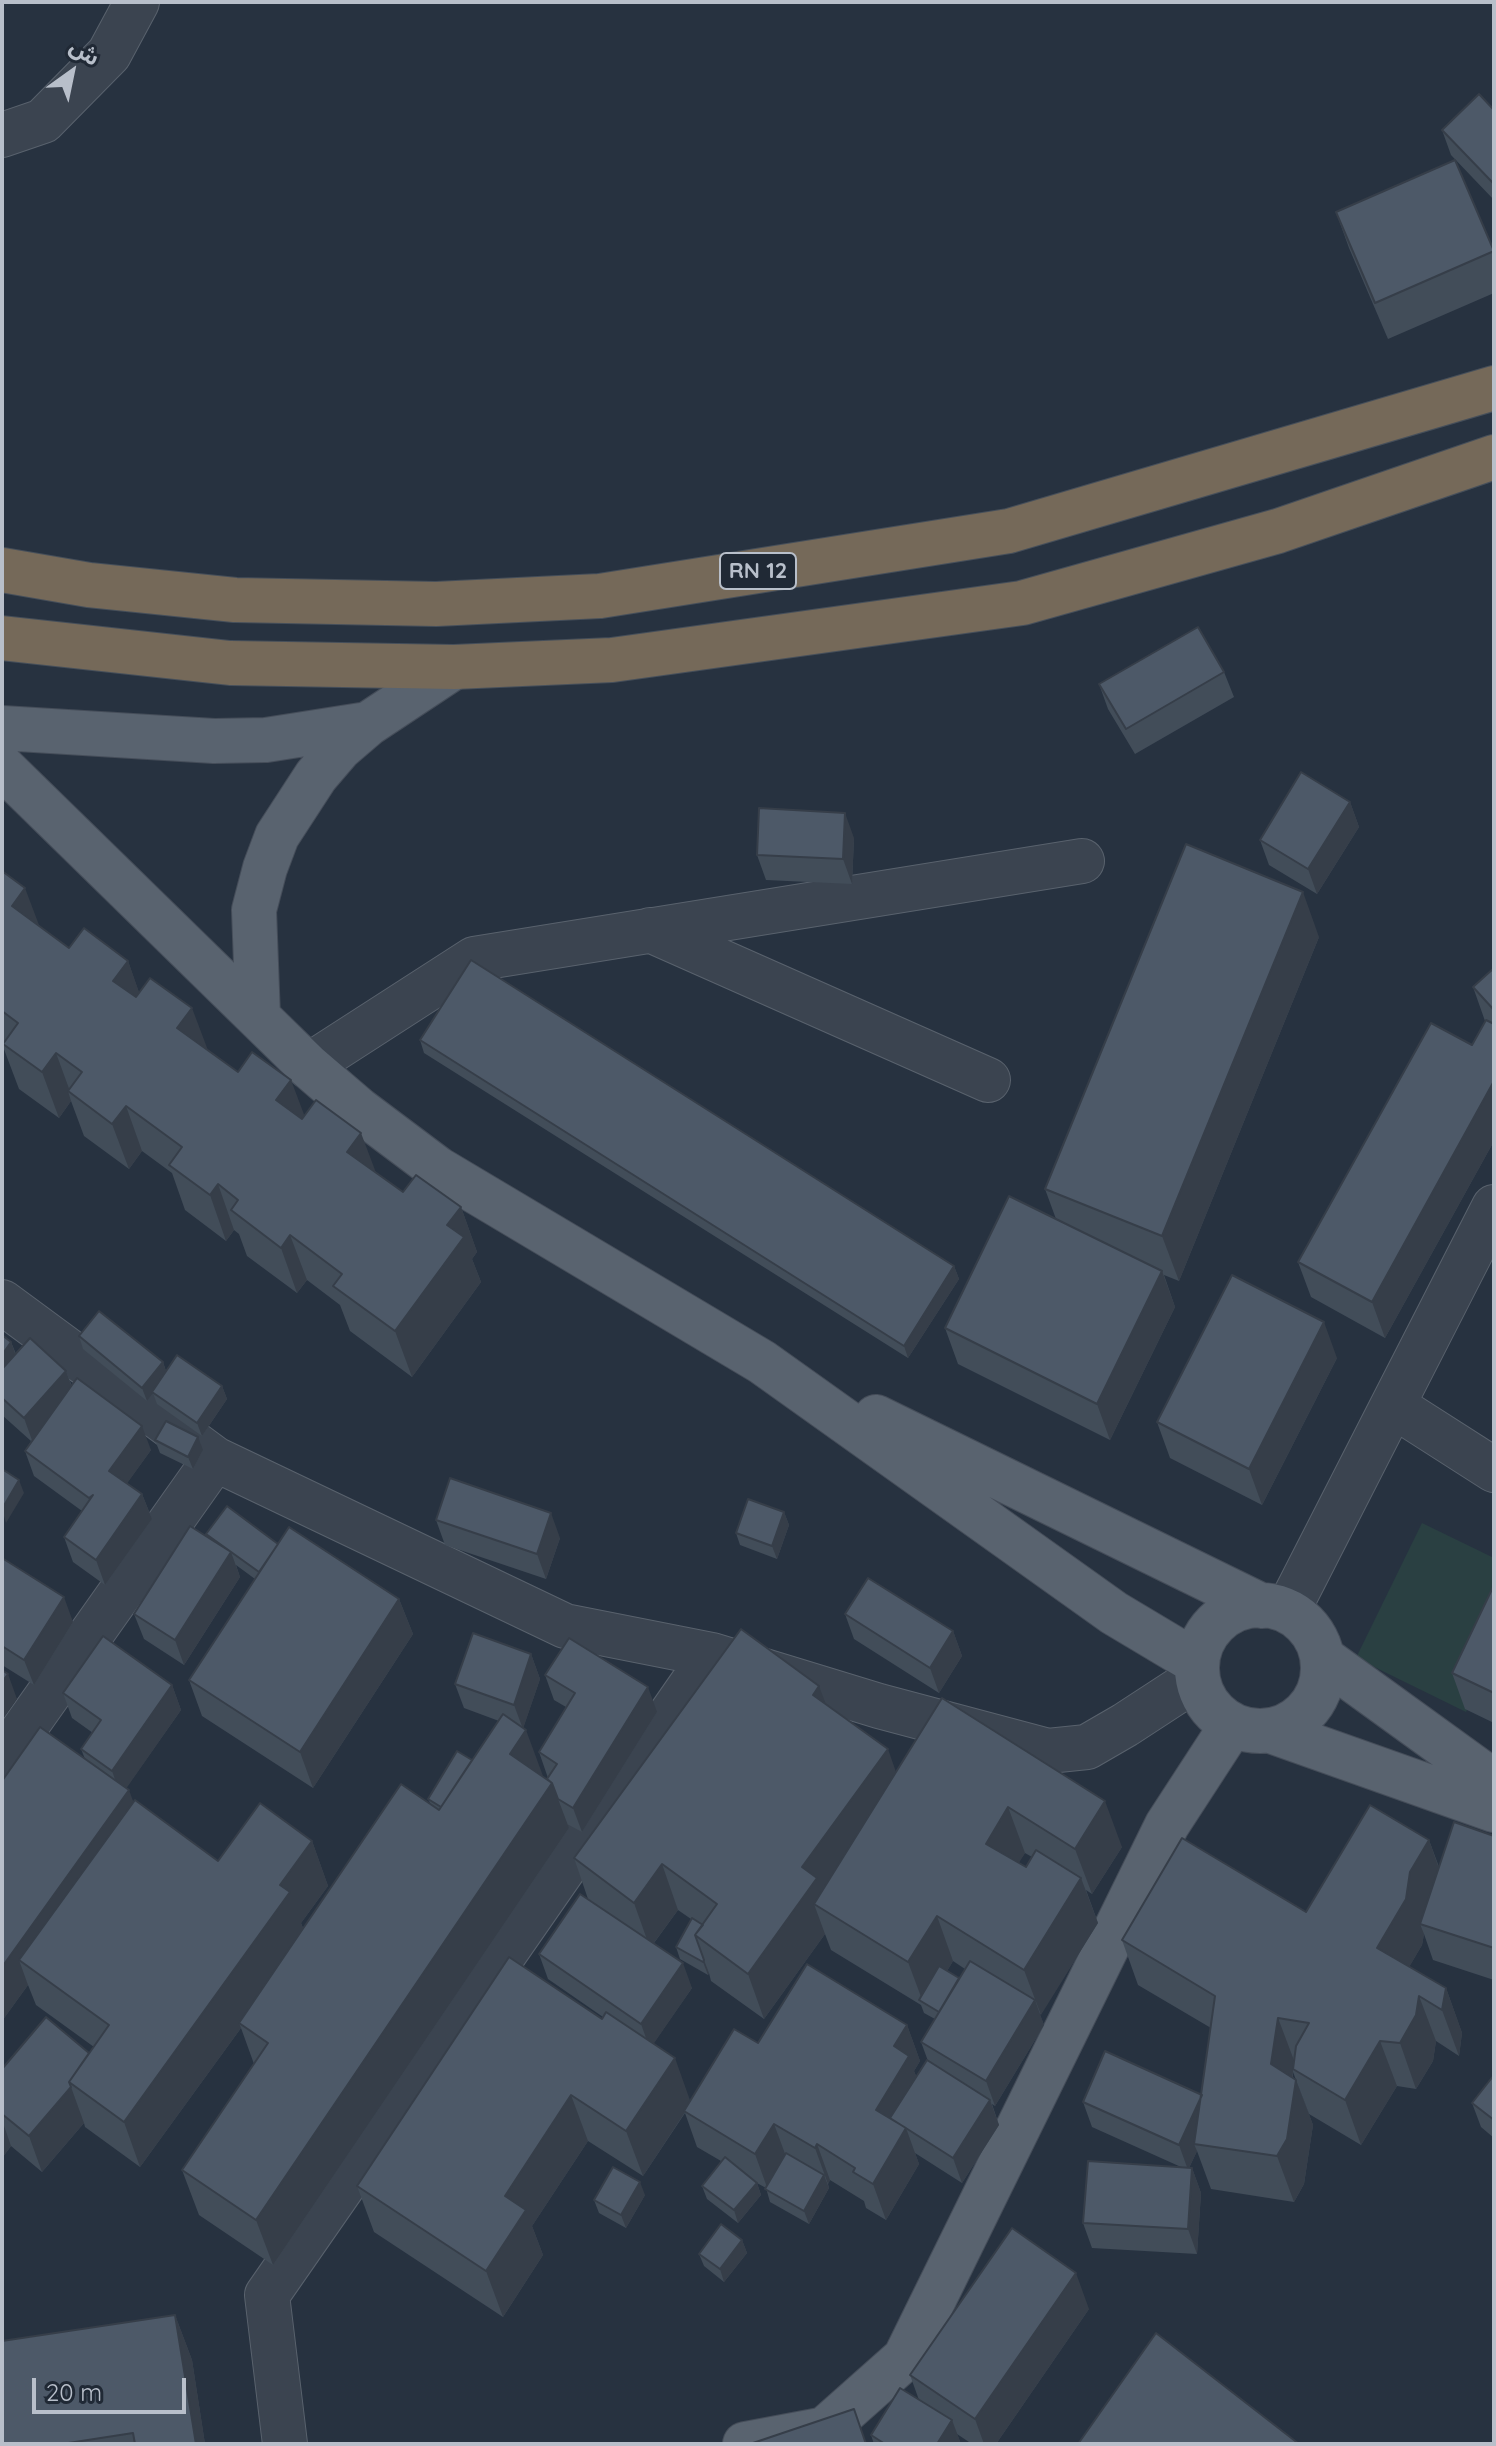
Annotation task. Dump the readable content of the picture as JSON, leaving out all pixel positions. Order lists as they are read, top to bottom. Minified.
{"streets":{"highway":["RN 12"]},"scale_bar":"20 m","north":"top right"}
